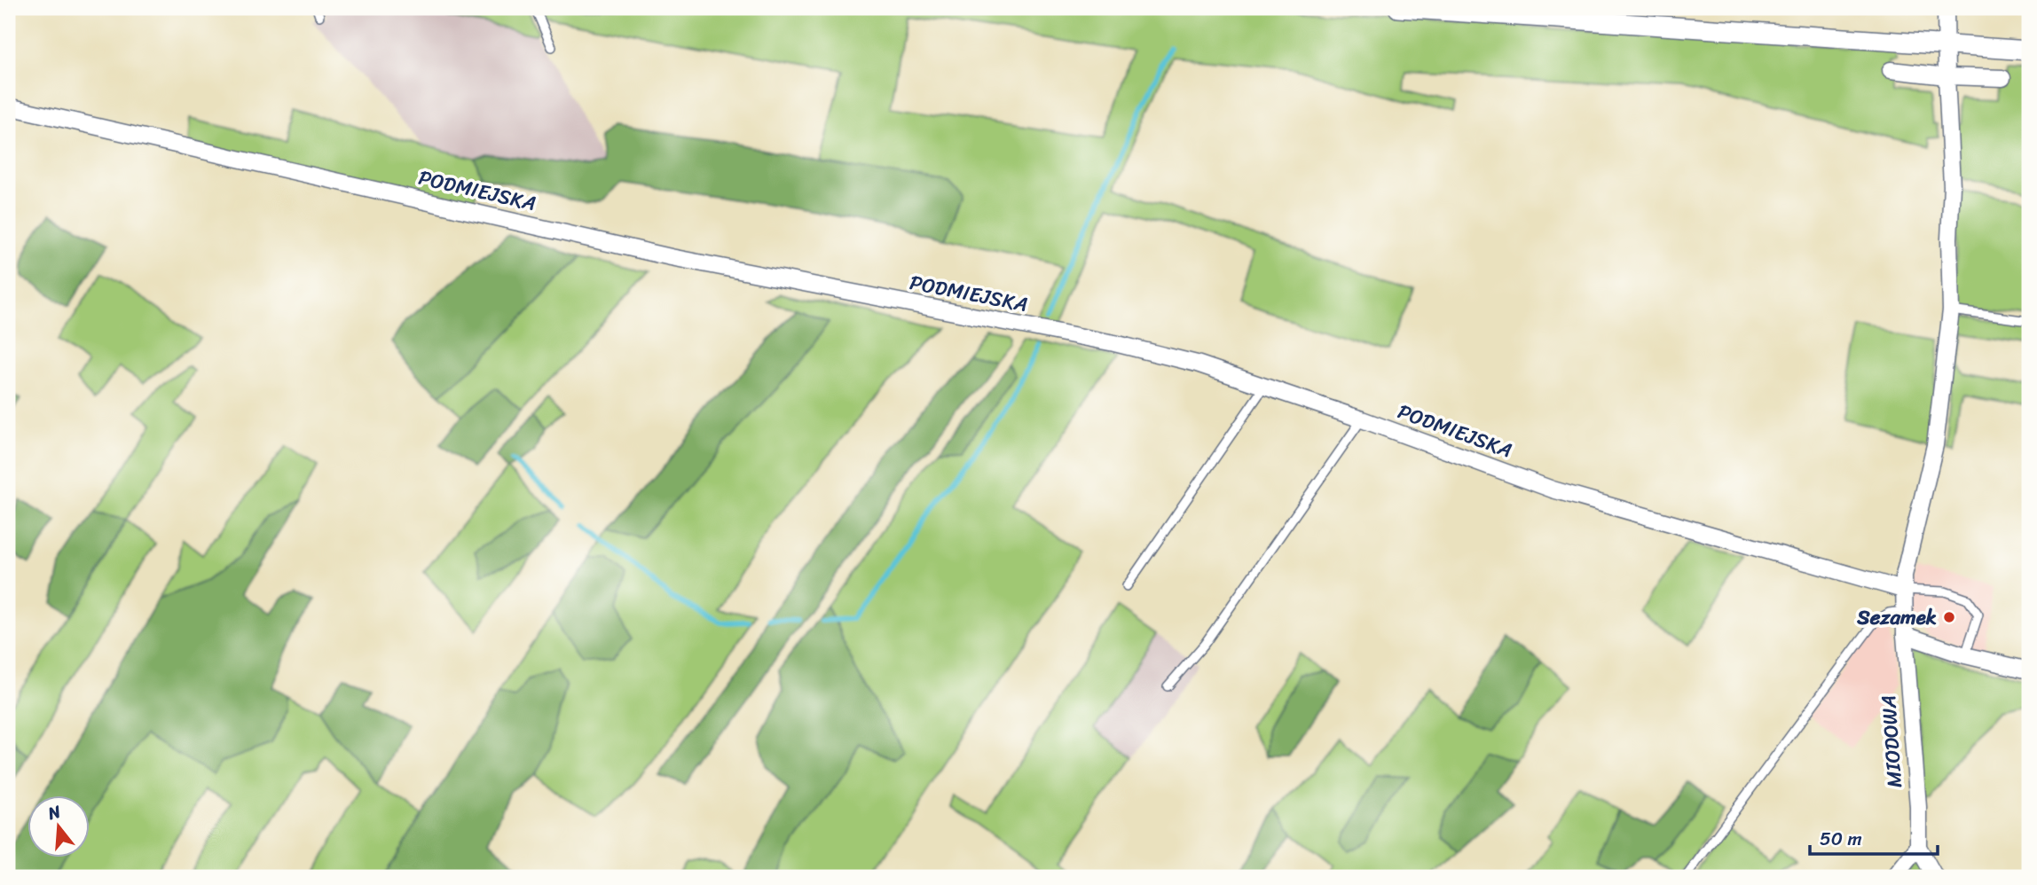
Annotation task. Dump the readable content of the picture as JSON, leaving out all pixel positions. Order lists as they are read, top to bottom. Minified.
{"streets":{"street":["PODMIEJSKA","MIODOWA"]},"crossings":[["PODMIEJSKA","MIODOWA"]],"places":["Sezamek"],"scale_bar":"50 m","north":"top"}
